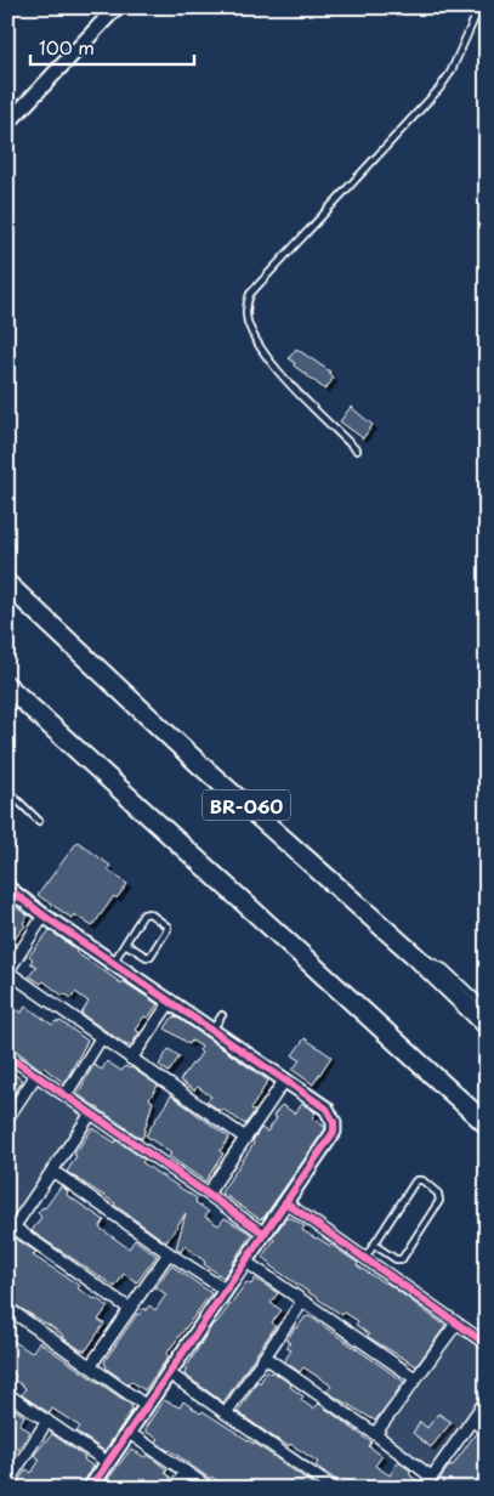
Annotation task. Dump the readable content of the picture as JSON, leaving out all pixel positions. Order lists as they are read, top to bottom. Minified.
{"streets":{"highway":["BR-060"]},"scale_bar":"100 m"}
